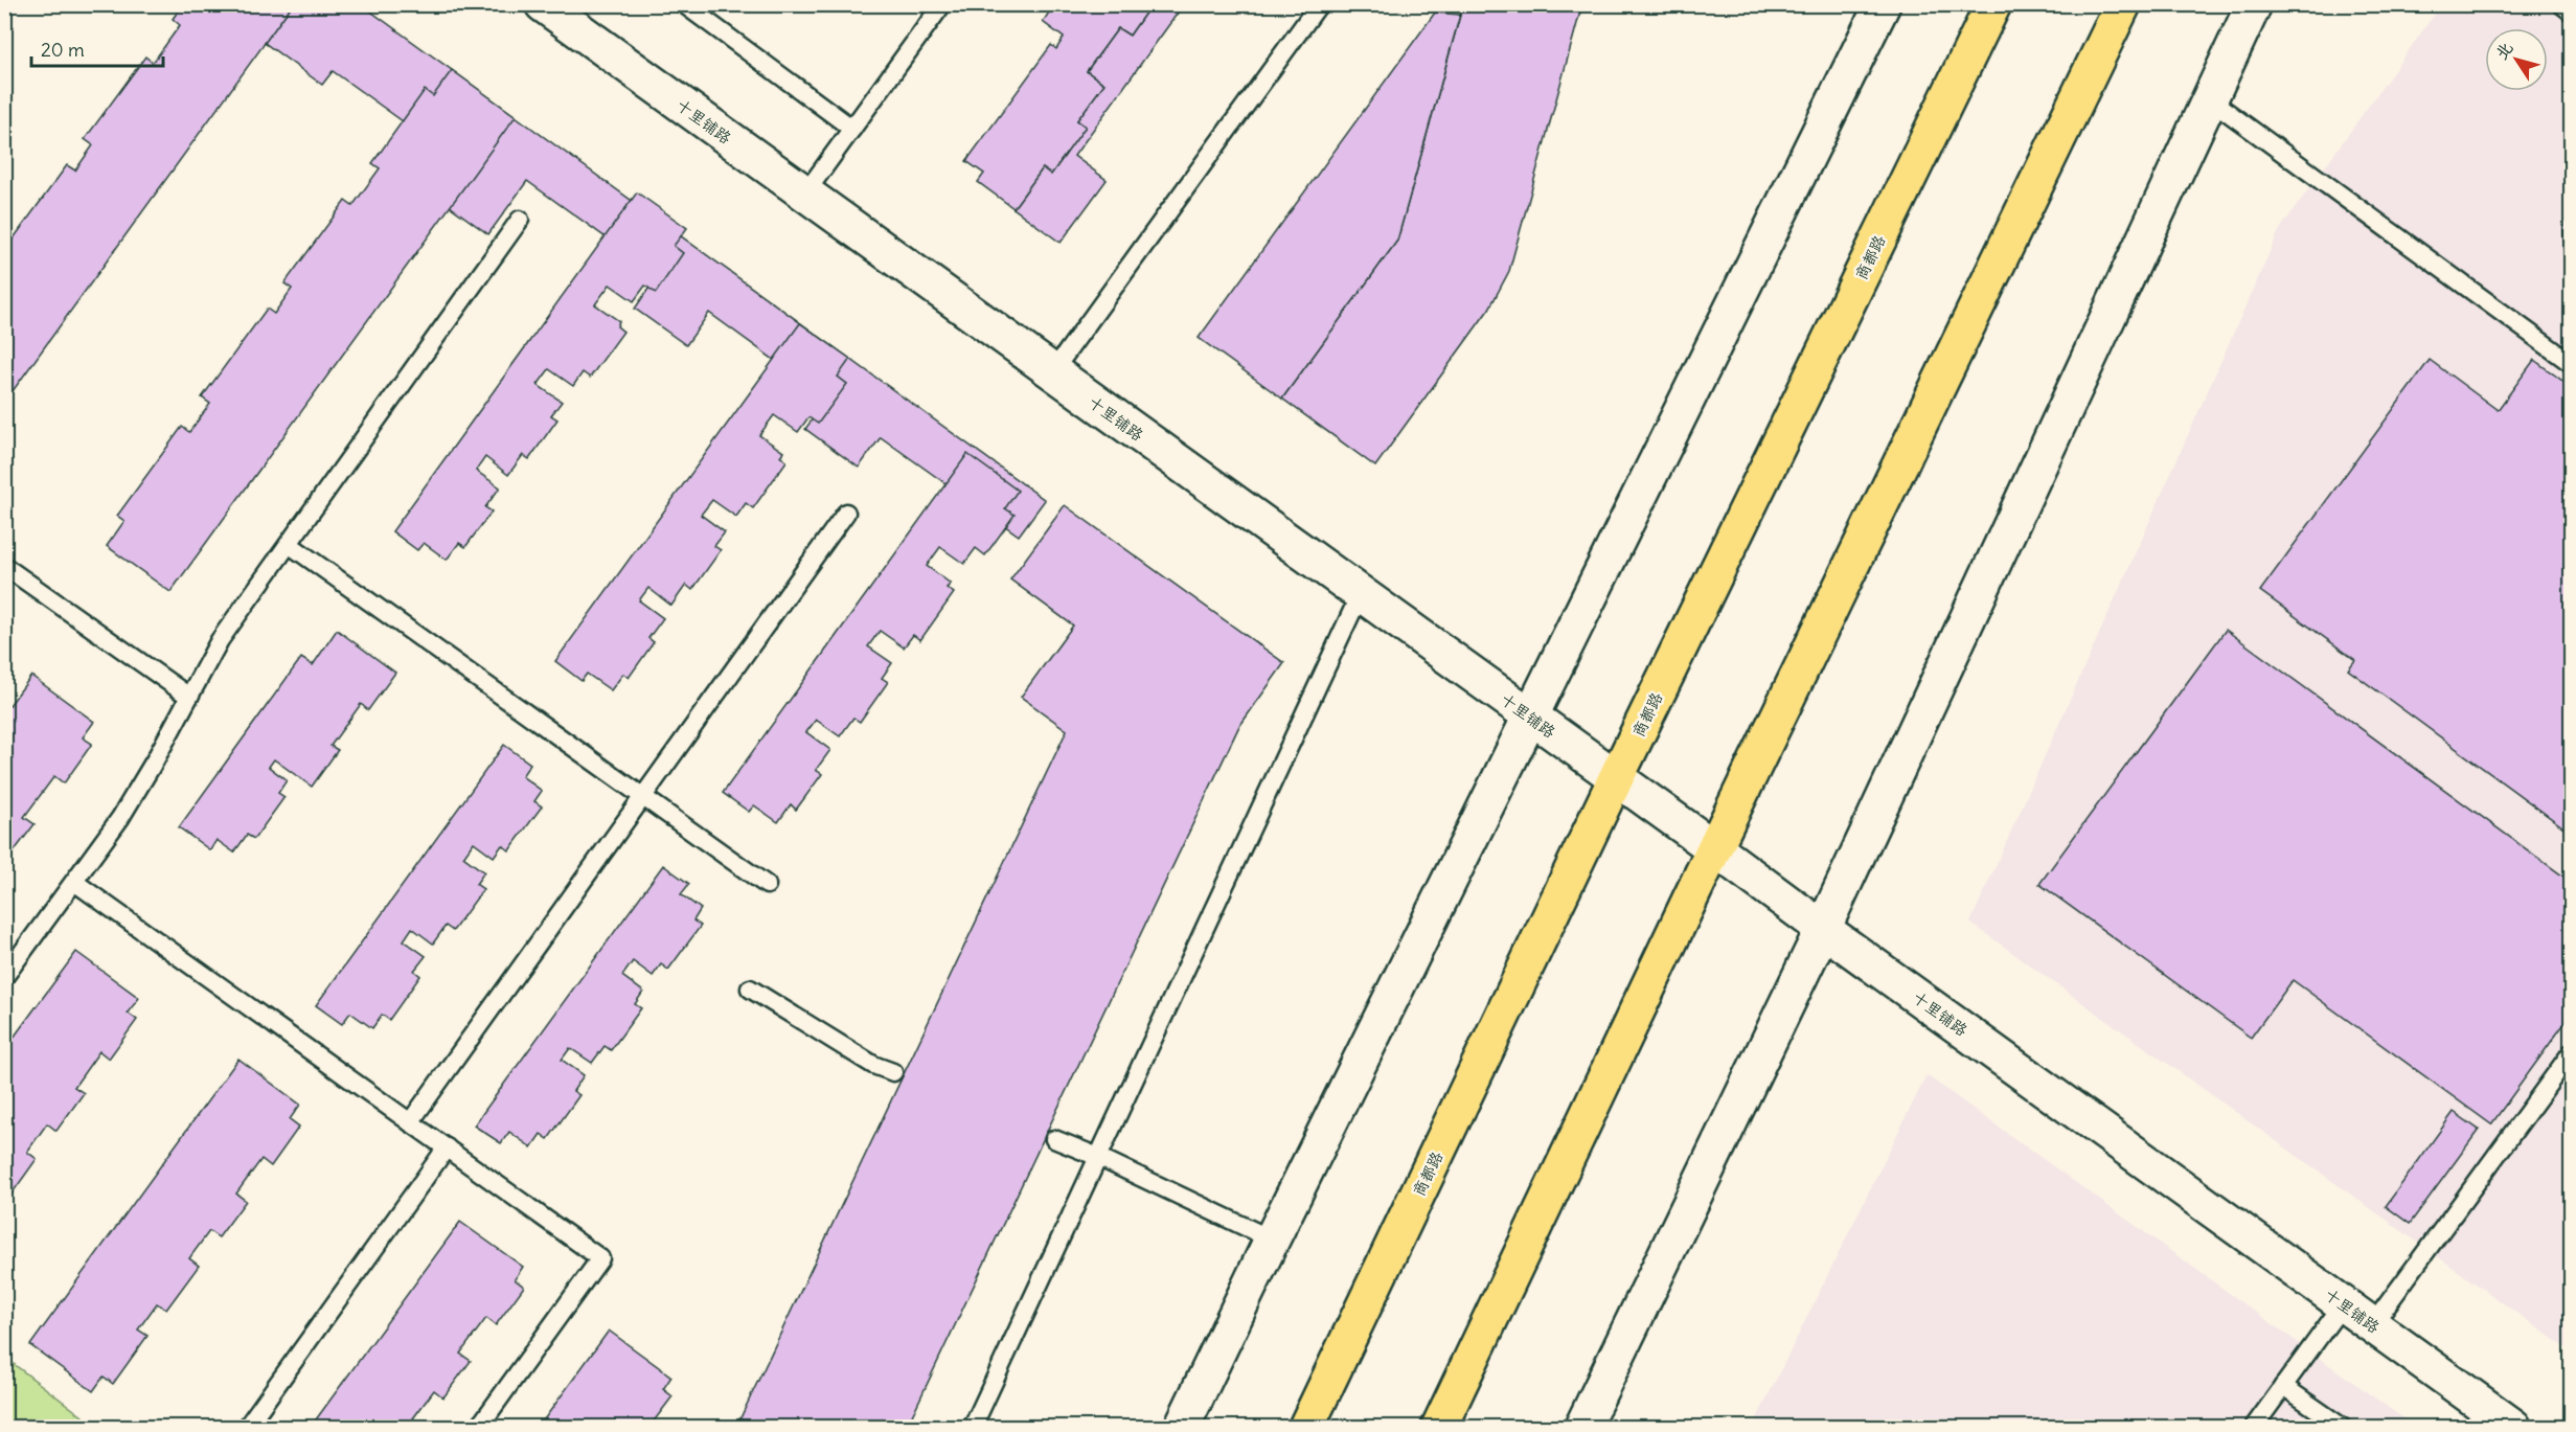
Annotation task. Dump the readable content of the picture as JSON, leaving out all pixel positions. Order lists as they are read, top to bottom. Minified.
{"streets":{"main road":["商都路"],"street":["十里铺路"]},"crossings":[["十里铺路","商都路"]],"scale_bar":"20 m","north":"top left"}
